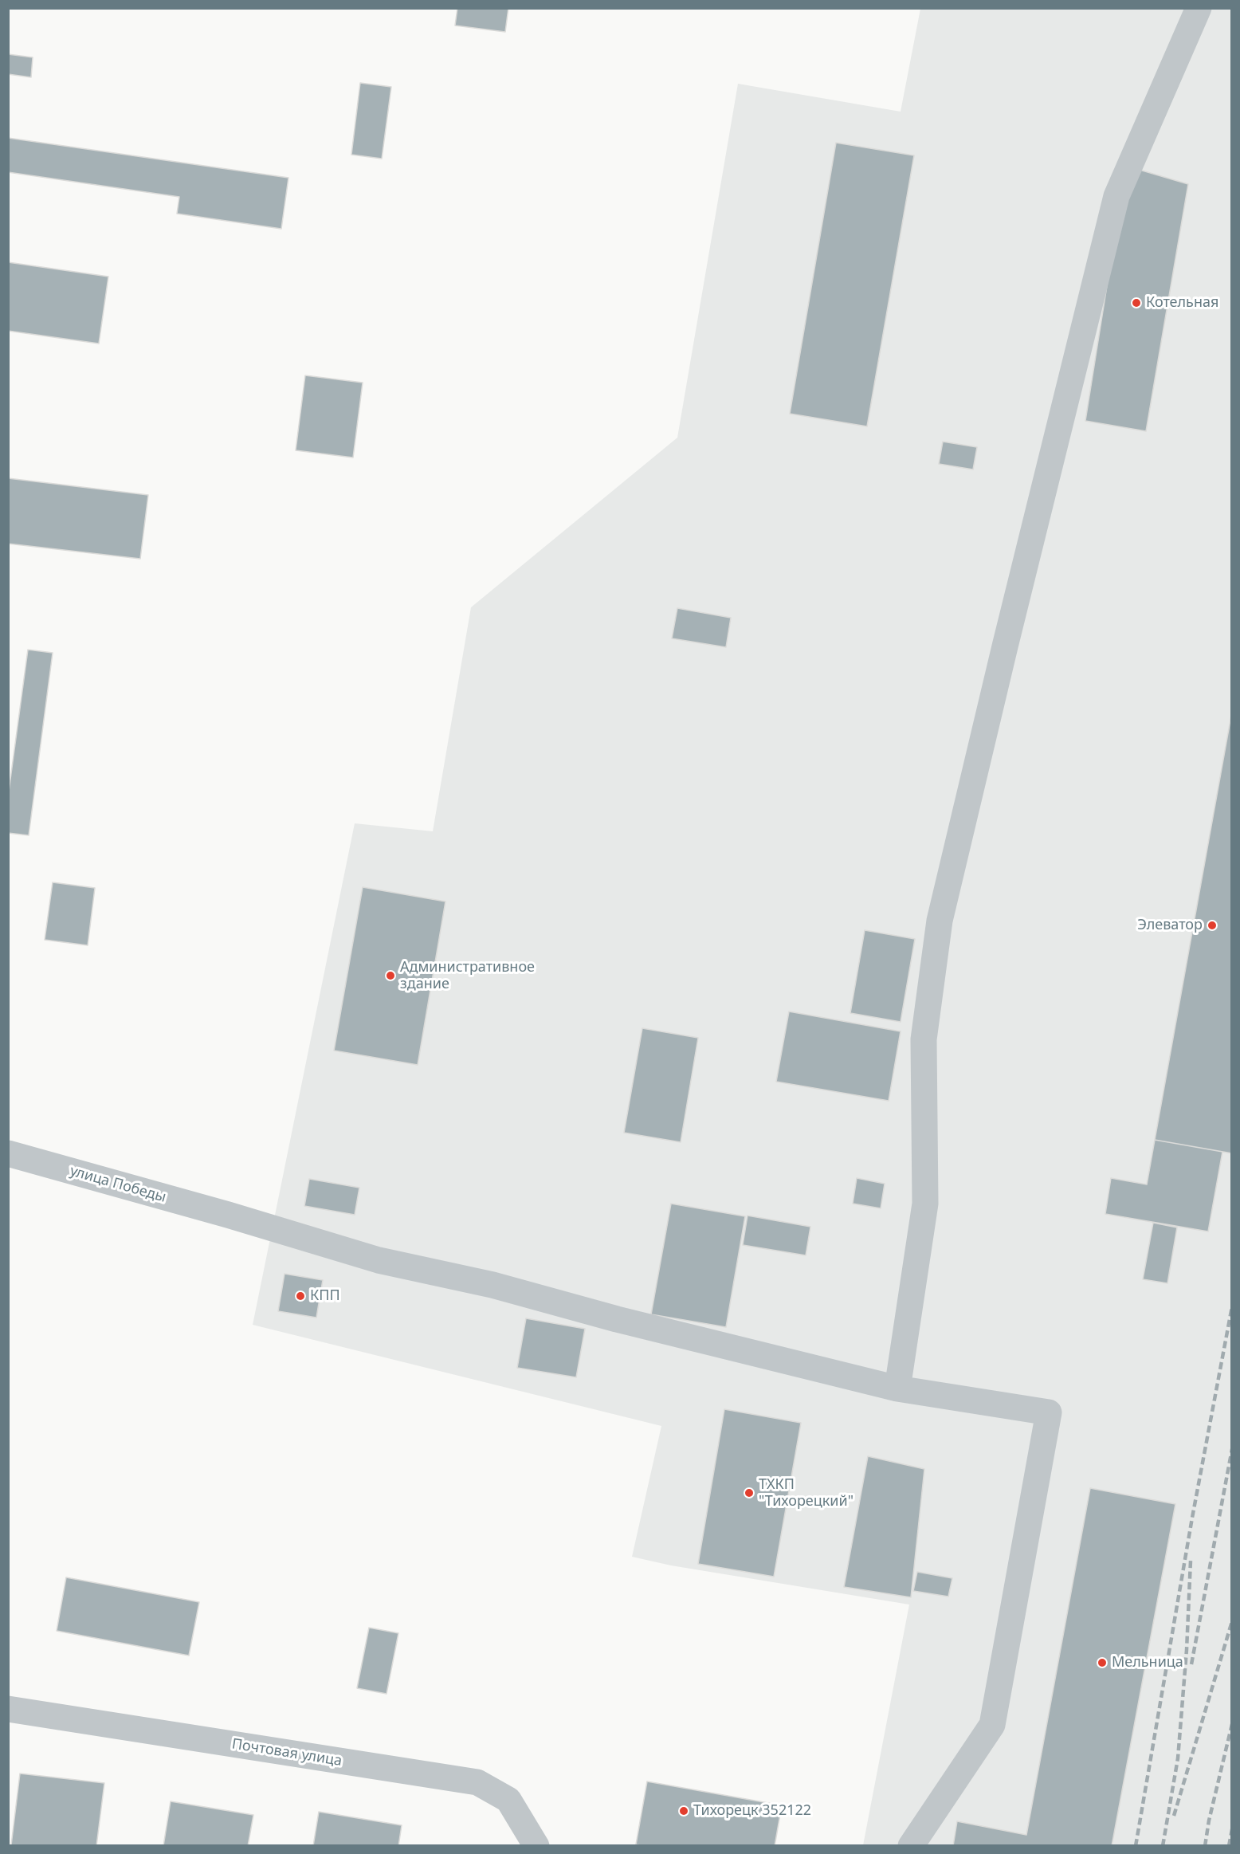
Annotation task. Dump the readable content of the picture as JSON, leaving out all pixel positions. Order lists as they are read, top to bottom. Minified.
{"streets":{"street":["улица Победы","Почтовая улица"]},"places":["Котельная","Элеватор","Административное здание","КПП","ТХКП \"Тихорецкий\"","Мельница","Тихорецк 352122"]}
